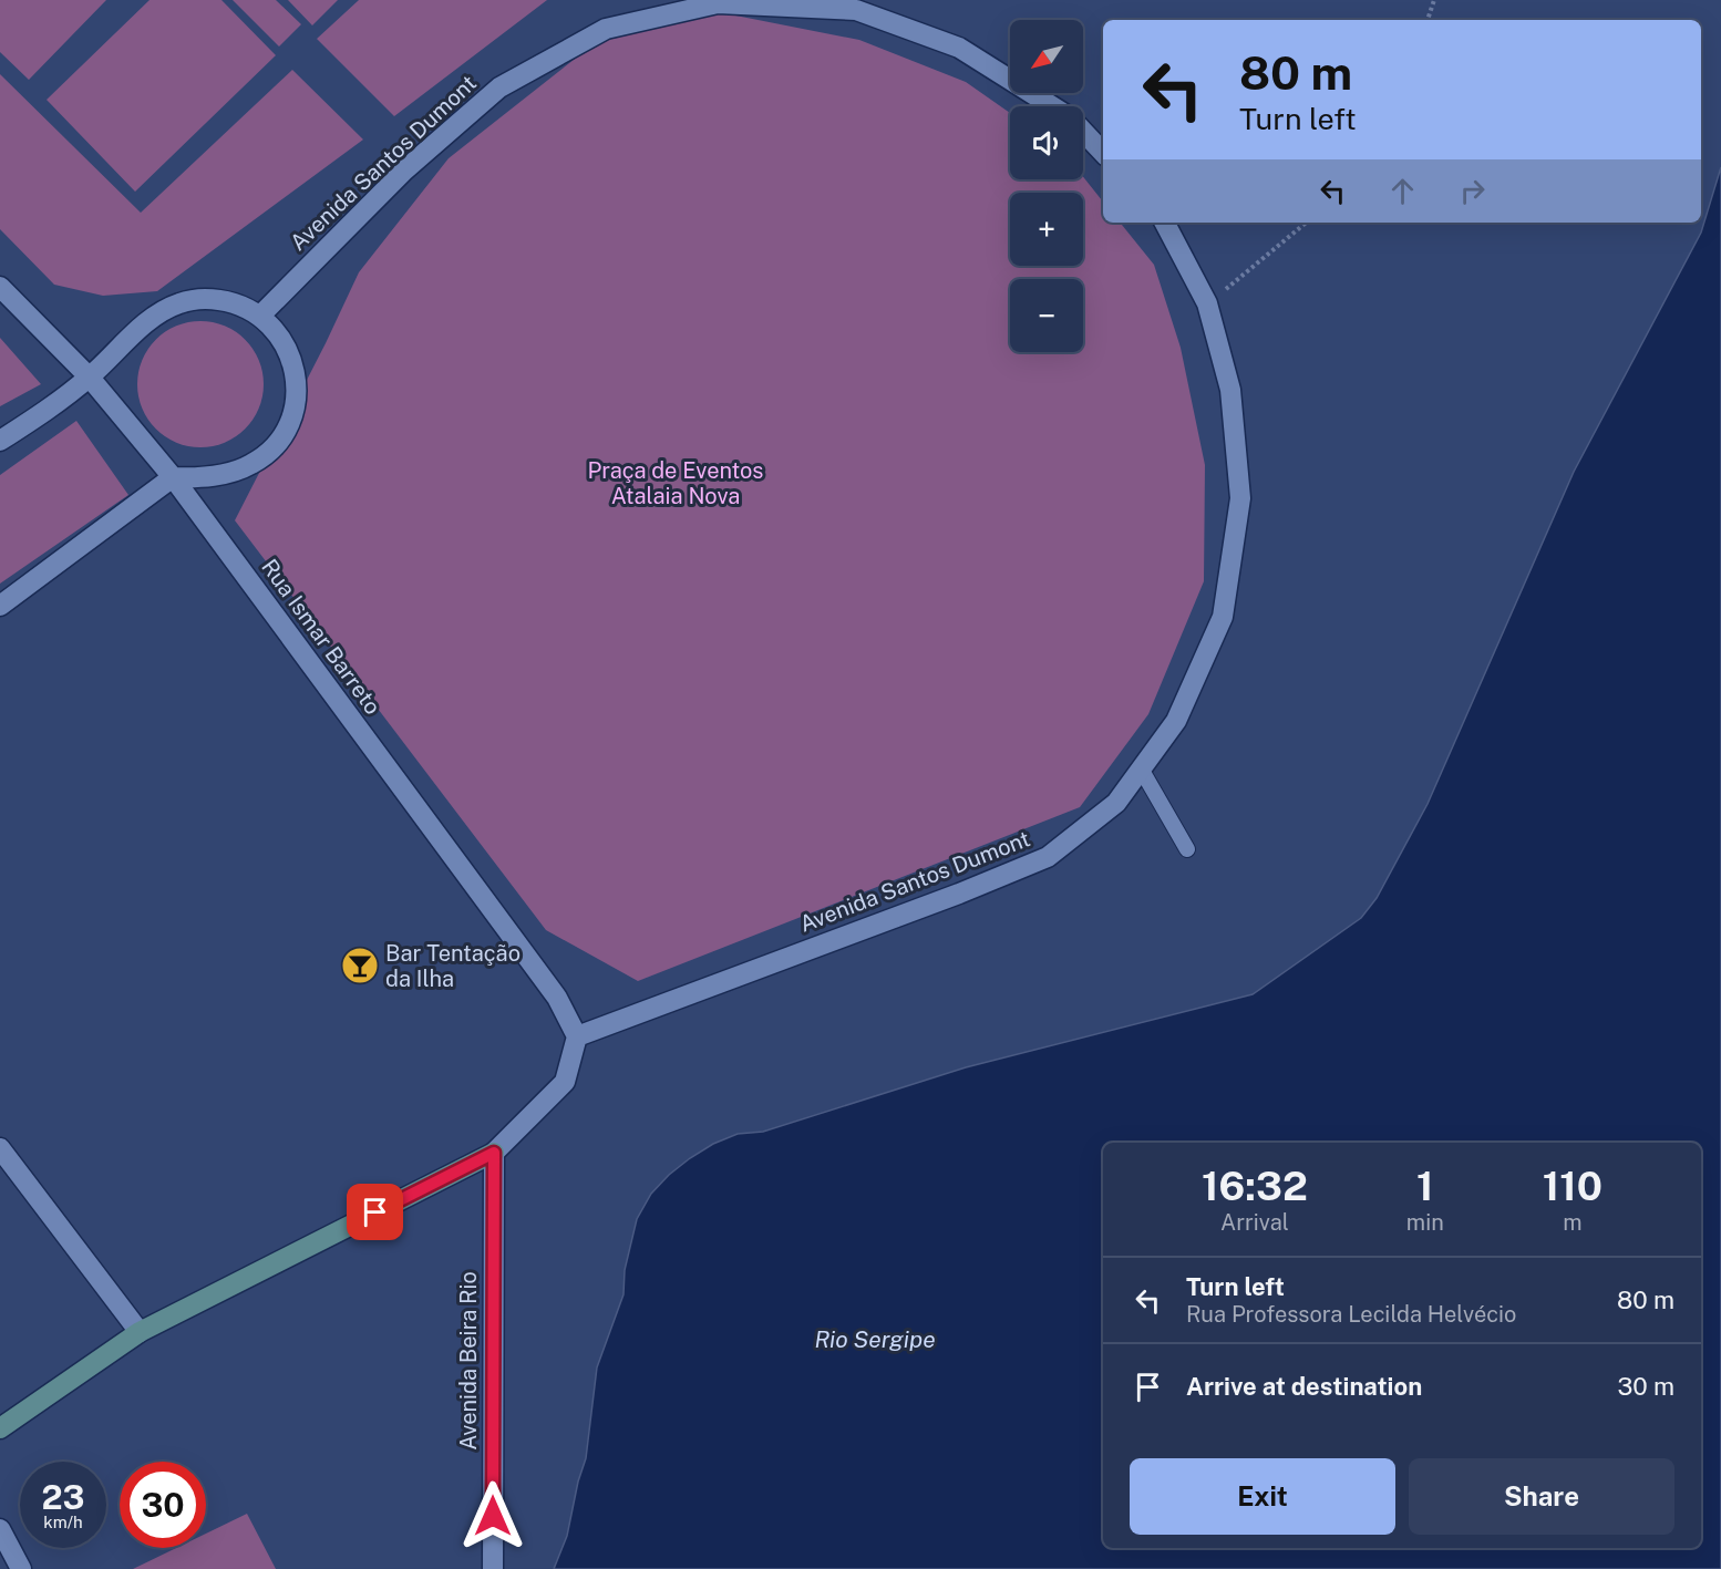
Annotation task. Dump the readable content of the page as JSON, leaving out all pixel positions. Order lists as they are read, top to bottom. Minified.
{"streets":{"street":["Avenida Santos Dumont","Rua Ismar Barreto","Avenida Beira Rio"]},"crossings":[["Avenida Santos Dumont","Rua Ismar Barreto"]],"water":["Rio Sergipe"],"parks":["Praça de Eventos Atalaia Nova"],"places":{"bar":["Bar Tentação da Ilha"]},"north":"bottom left","page":{"map_buttons":["+","−"],"turn":["80 m","Turn left"],"eta":["16:32","Arrival","1","min","110","m"],"list":[{"name":"Turn left","note":"Rua Professora Lecilda Helvécio","value":"80 m"},{"name":"Arrive at destination","value":"30 m"}],"buttons":["Exit","Share"],"speed":"23 km/h","limit":"30"}}
